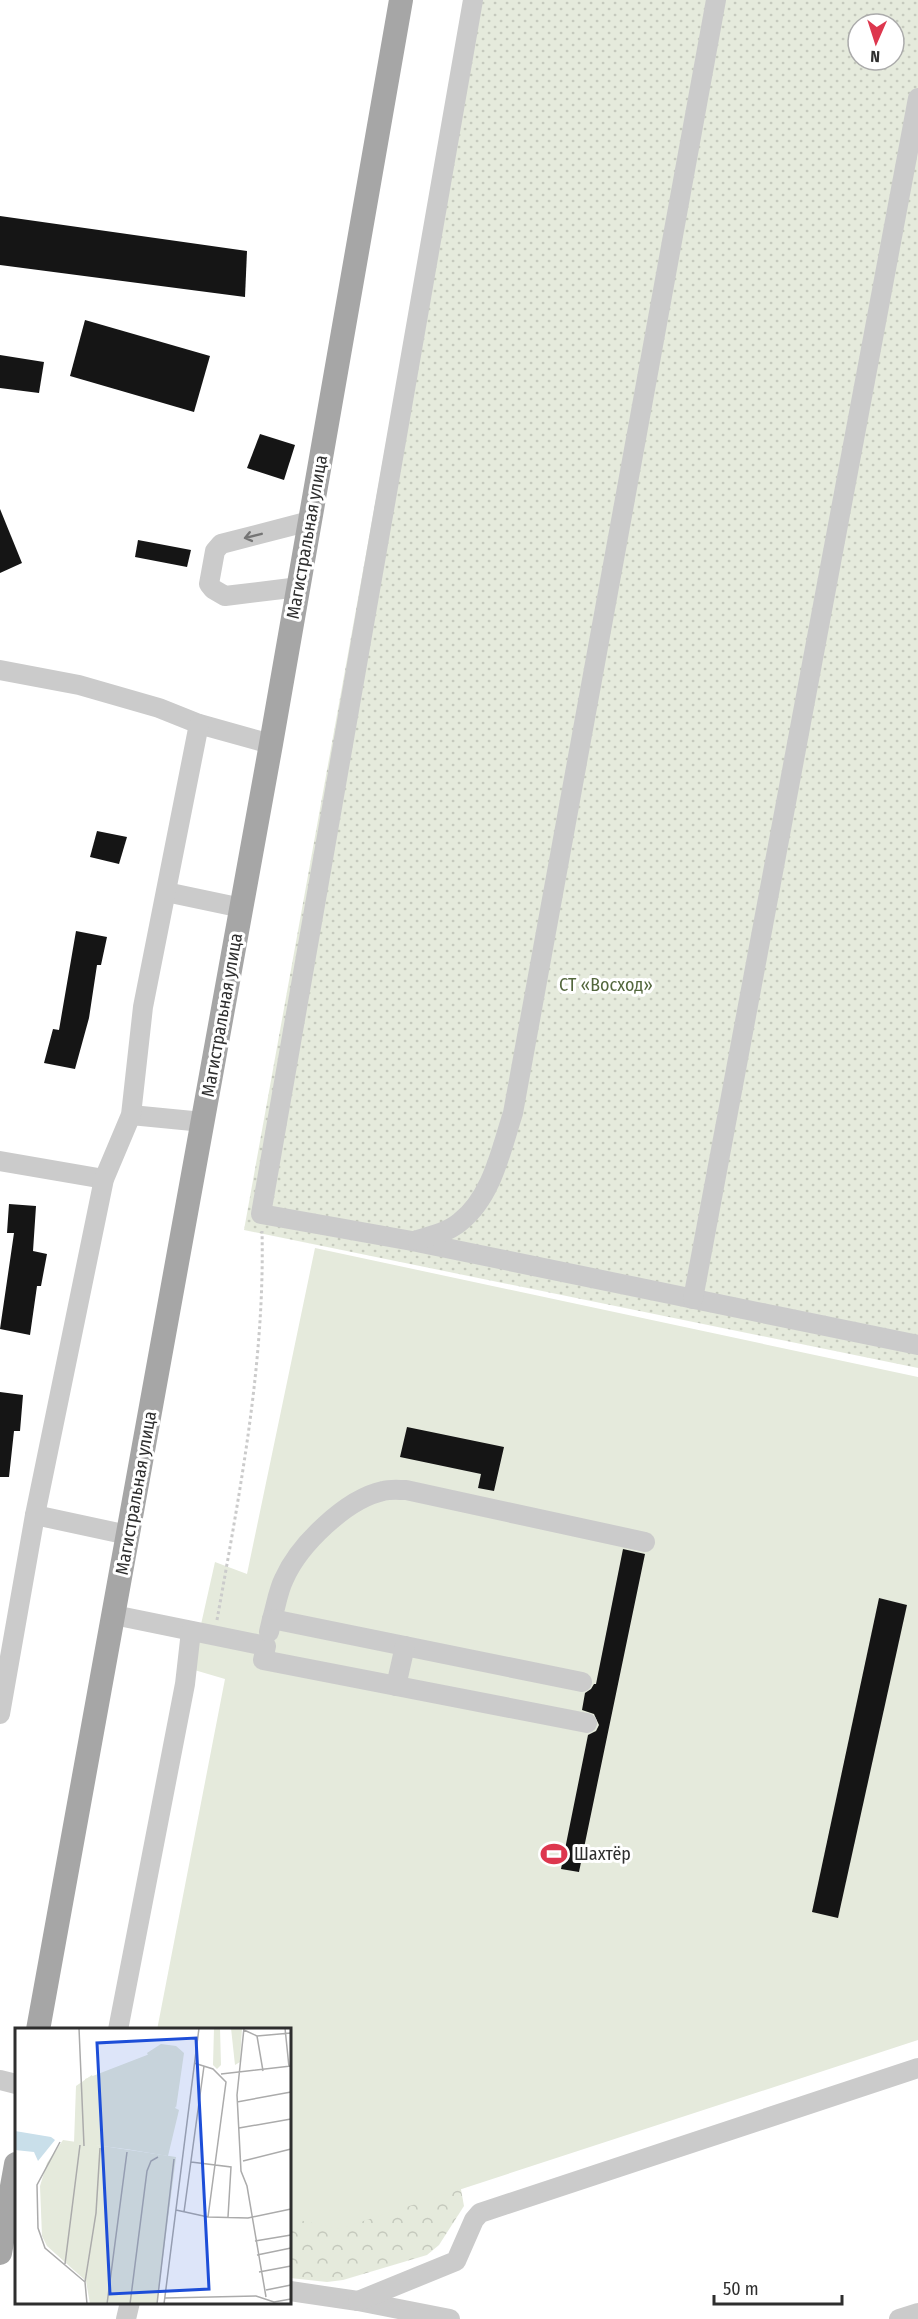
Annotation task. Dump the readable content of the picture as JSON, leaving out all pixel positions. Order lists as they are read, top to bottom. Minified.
{"streets":{"main road":["Магистральная улица"]},"parks":["СТ «Восход»"],"places":{"sports":["Шахтёр"]},"scale_bar":"50 m","north":"bottom"}
